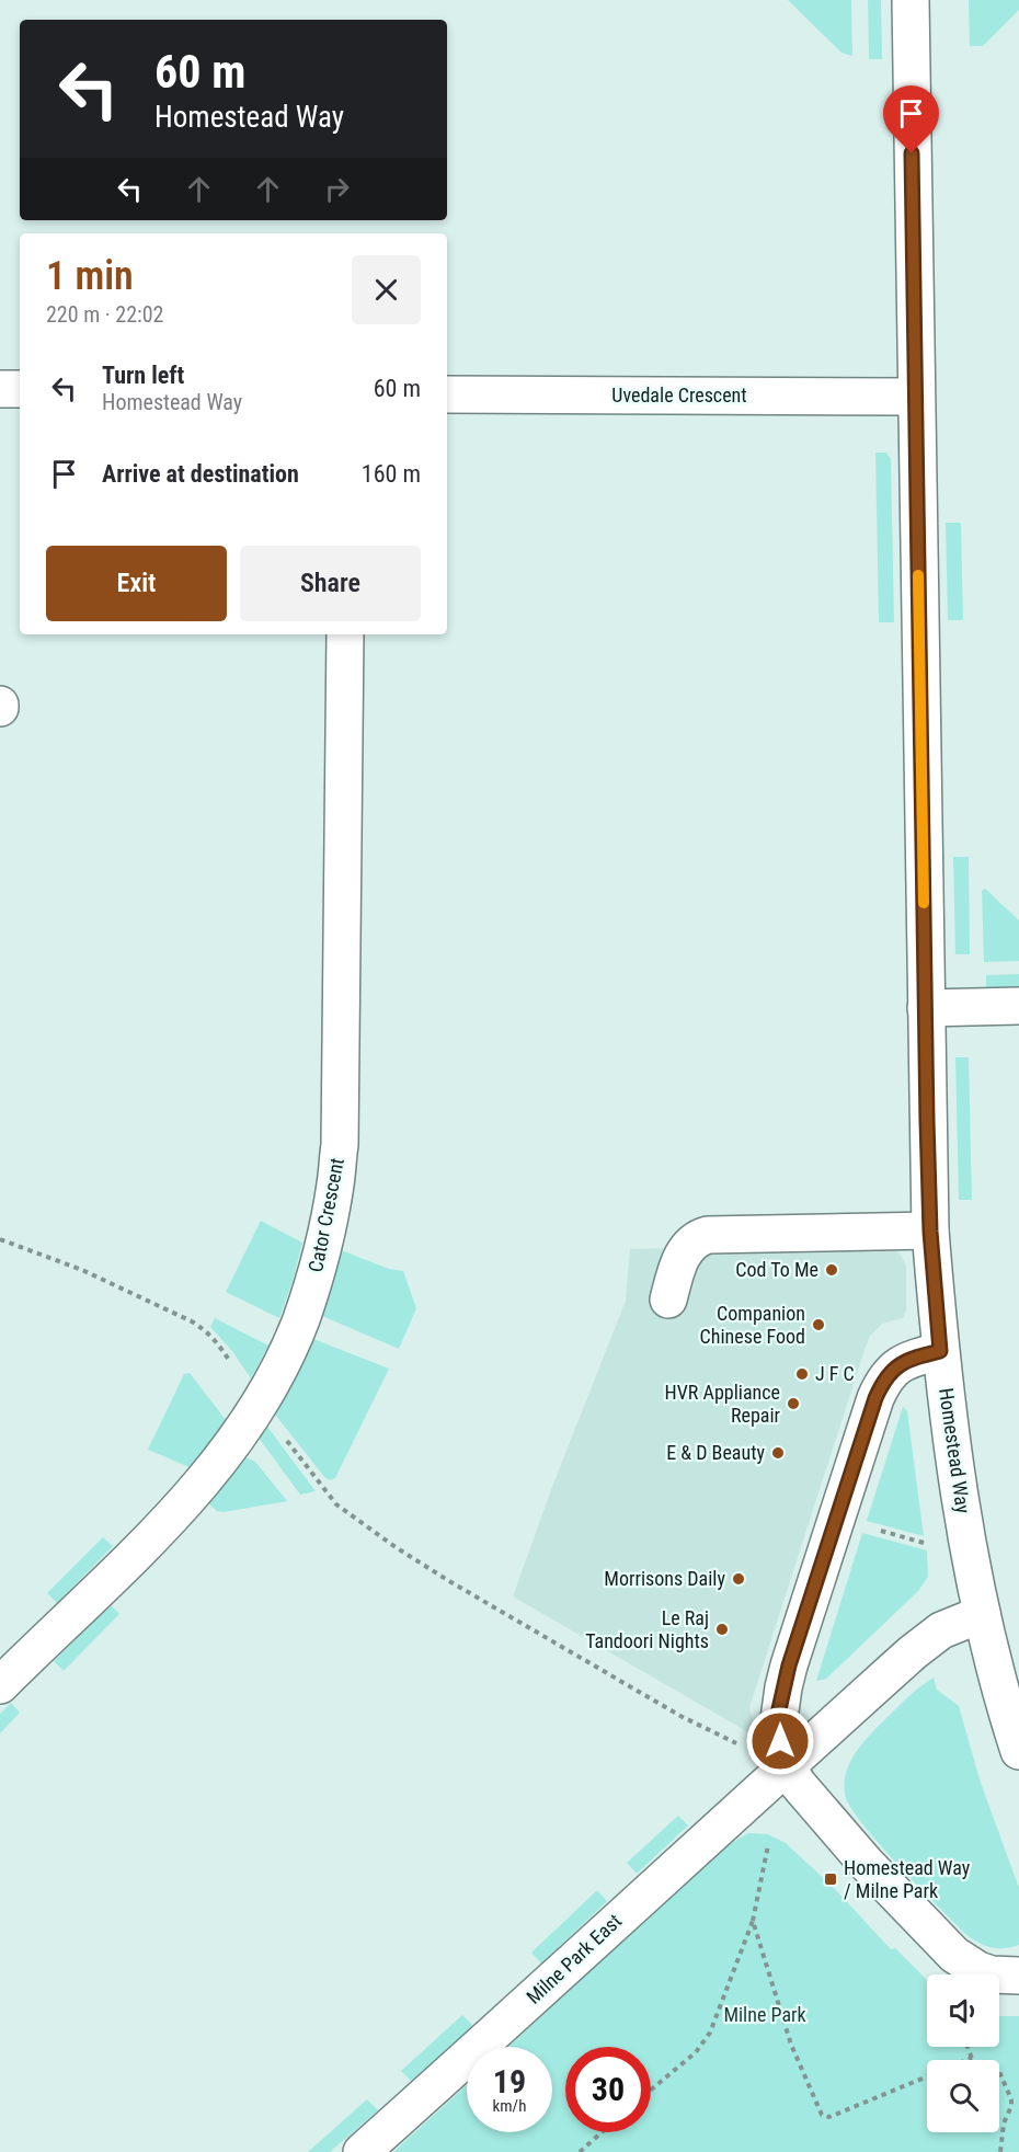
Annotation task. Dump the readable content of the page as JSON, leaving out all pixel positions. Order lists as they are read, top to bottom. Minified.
{"streets":{"street":["Uvedale Crescent","Cator Crescent","Homestead Way","Milne Park East"]},"crossings":[["Uvedale Crescent","Homestead Way"],["Homestead Way","Milne Park East"]],"parks":["Milne Park"],"places":{"other":["Cod To Me","Companion Chinese Food","J F C","HVR Appliance Repair","E & D Beauty","Morrisons Daily","Le Raj Tandoori Nights"],"transit":["Homestead Way / Milne Park"]},"page":{"turn":["60 m","Homestead Way"],"heading":["1 min","220 m · 22:02"],"list":[{"name":"Turn left","note":"Homestead Way","value":"60 m"},{"name":"Arrive at destination","value":"160 m"}],"buttons":["Exit","Share"],"speed":"19 km/h","limit":"30"}}
